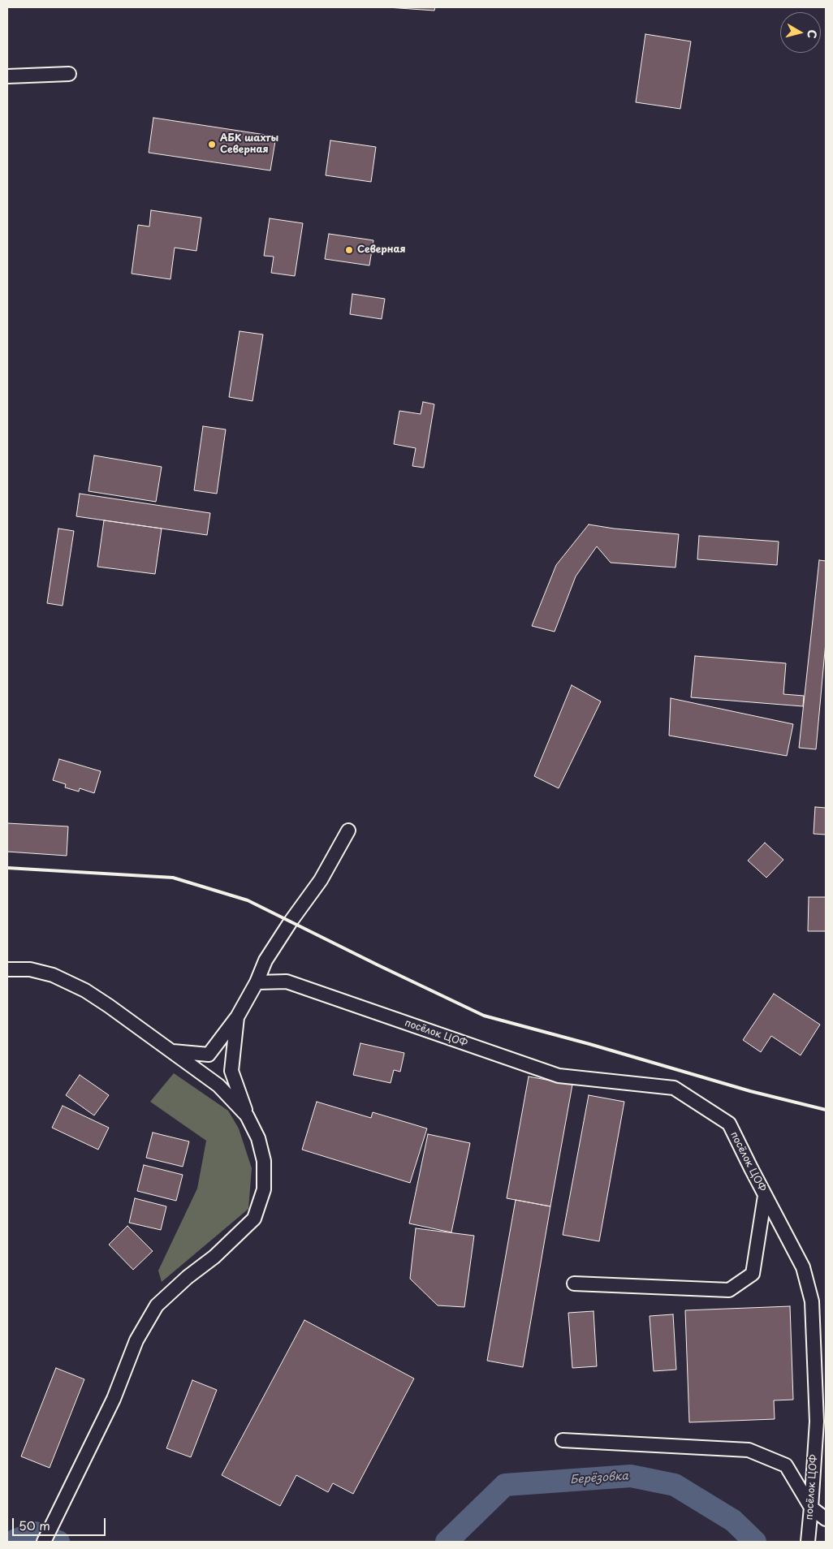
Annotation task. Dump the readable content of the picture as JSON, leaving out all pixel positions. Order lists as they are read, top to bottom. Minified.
{"streets":{"street":["посёлок ЦОФ"]},"water":["Берёзовка"],"places":["АБК шахты Северная","Северная"],"scale_bar":"50 m","north":"right"}
